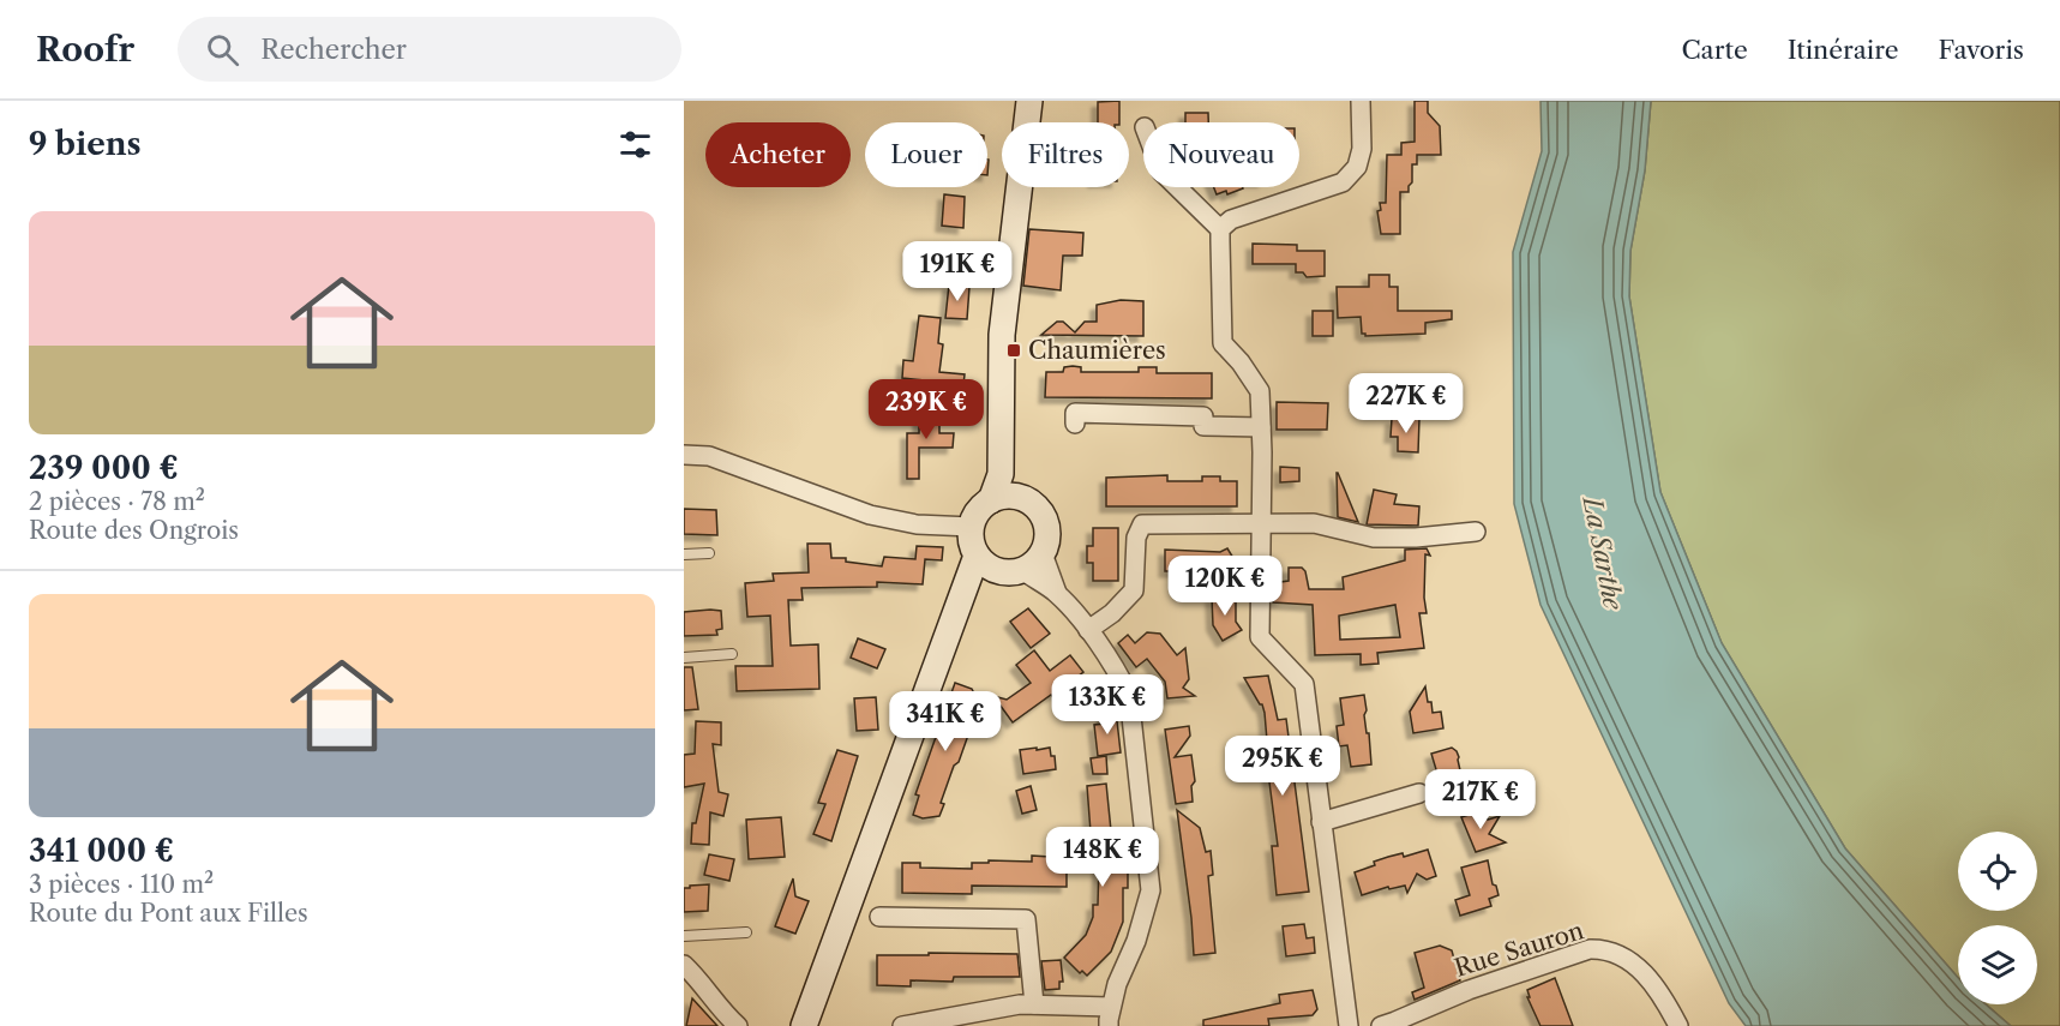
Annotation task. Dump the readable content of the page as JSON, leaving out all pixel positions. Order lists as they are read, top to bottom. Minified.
{"streets":{"street":["Rue Sauron"]},"water":["La Sarthe"],"places":{"transit":["Chaumières"]},"page":{"header":"Roofr","search":"Rechercher","nav":["Carte","Itinéraire","Favoris"],"heading":"9 biens","chip":["Acheter","Louer","Filtres","Nouveau"],"list":[{"name":"239 000 €","note":"2 pièces · 78 m² · Route des Ongrois"},{"name":"341 000 €","note":"3 pièces · 110 m² · Route du Pont aux Filles"}],"price":["191K €","227K €","239K €","120K €","133K €","341K €","295K €","217K €","148K €"]}}
